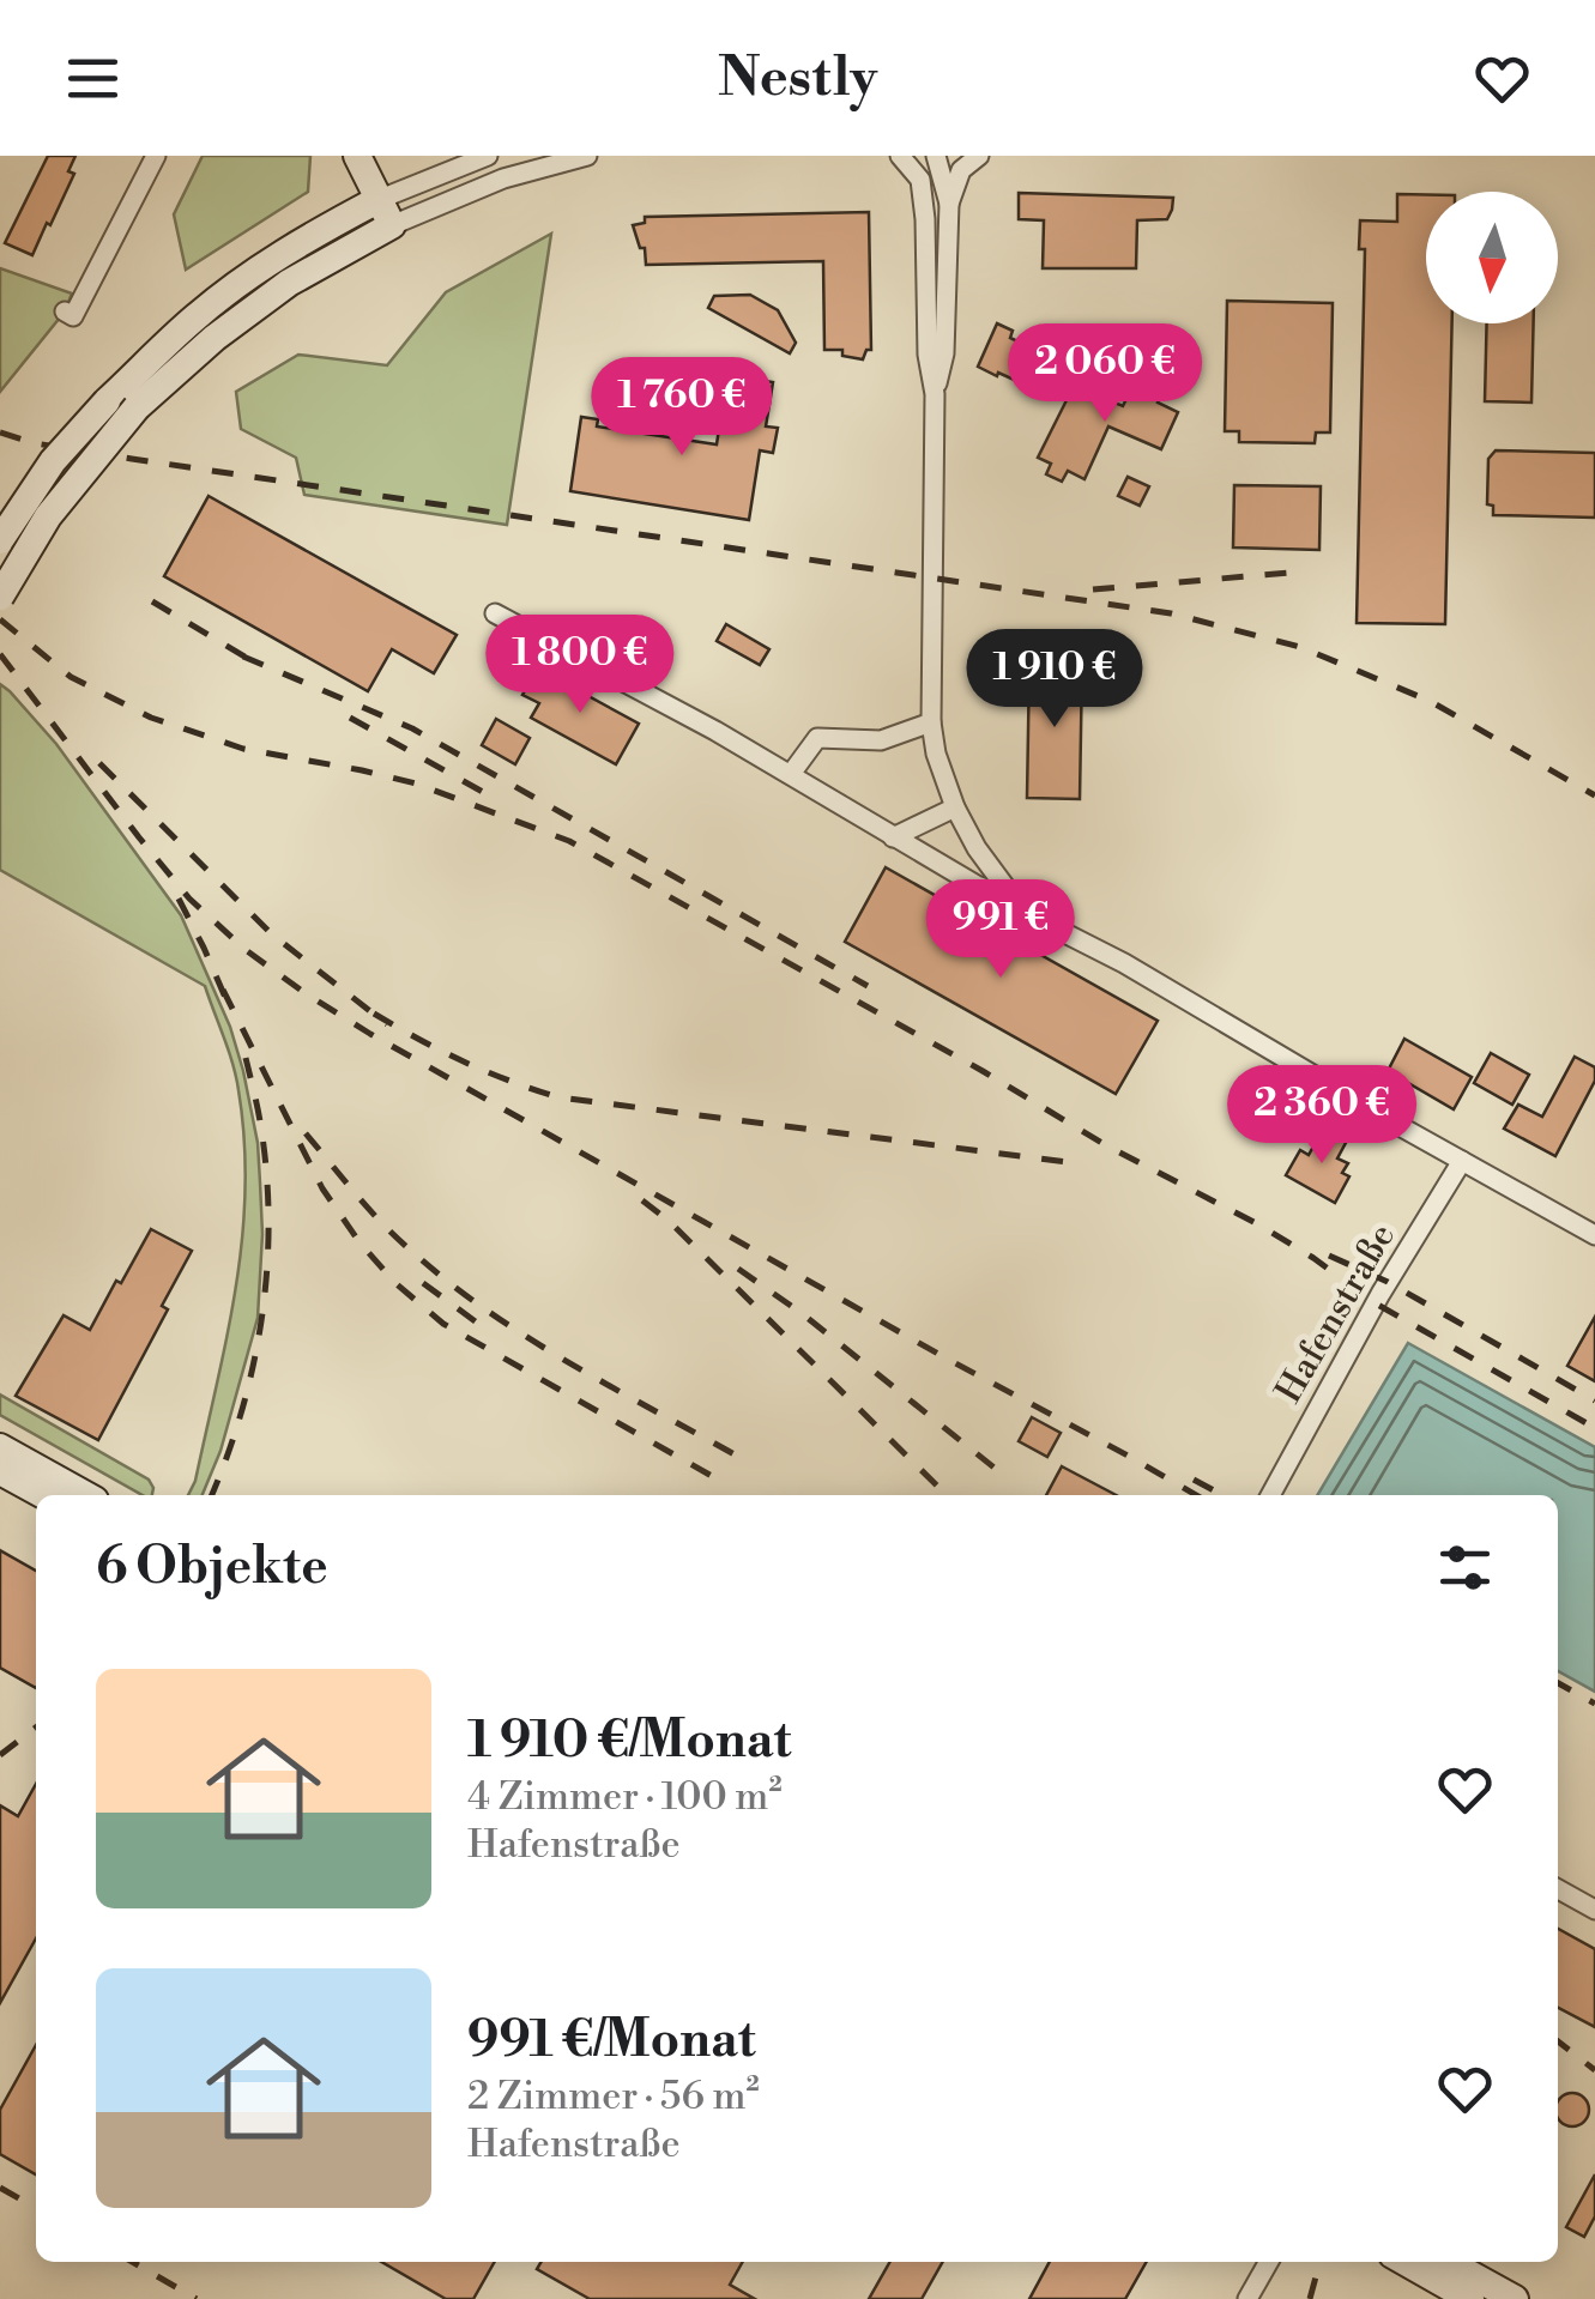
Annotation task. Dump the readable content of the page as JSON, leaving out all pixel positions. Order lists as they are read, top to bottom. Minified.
{"streets":{"street":["Hafenstraße"]},"north":"bottom","page":{"header":"Nestly","price":["2 060 €","1 760 €","1 800 €","1 910 €","991 €","2 360 €"],"heading":"6 Objekte","list":[{"name":"1 910 €/Monat","note":"4 Zimmer · 100 m² · Hafenstraße"},{"name":"991 €/Monat","note":"2 Zimmer · 56 m² · Hafenstraße"}]}}
